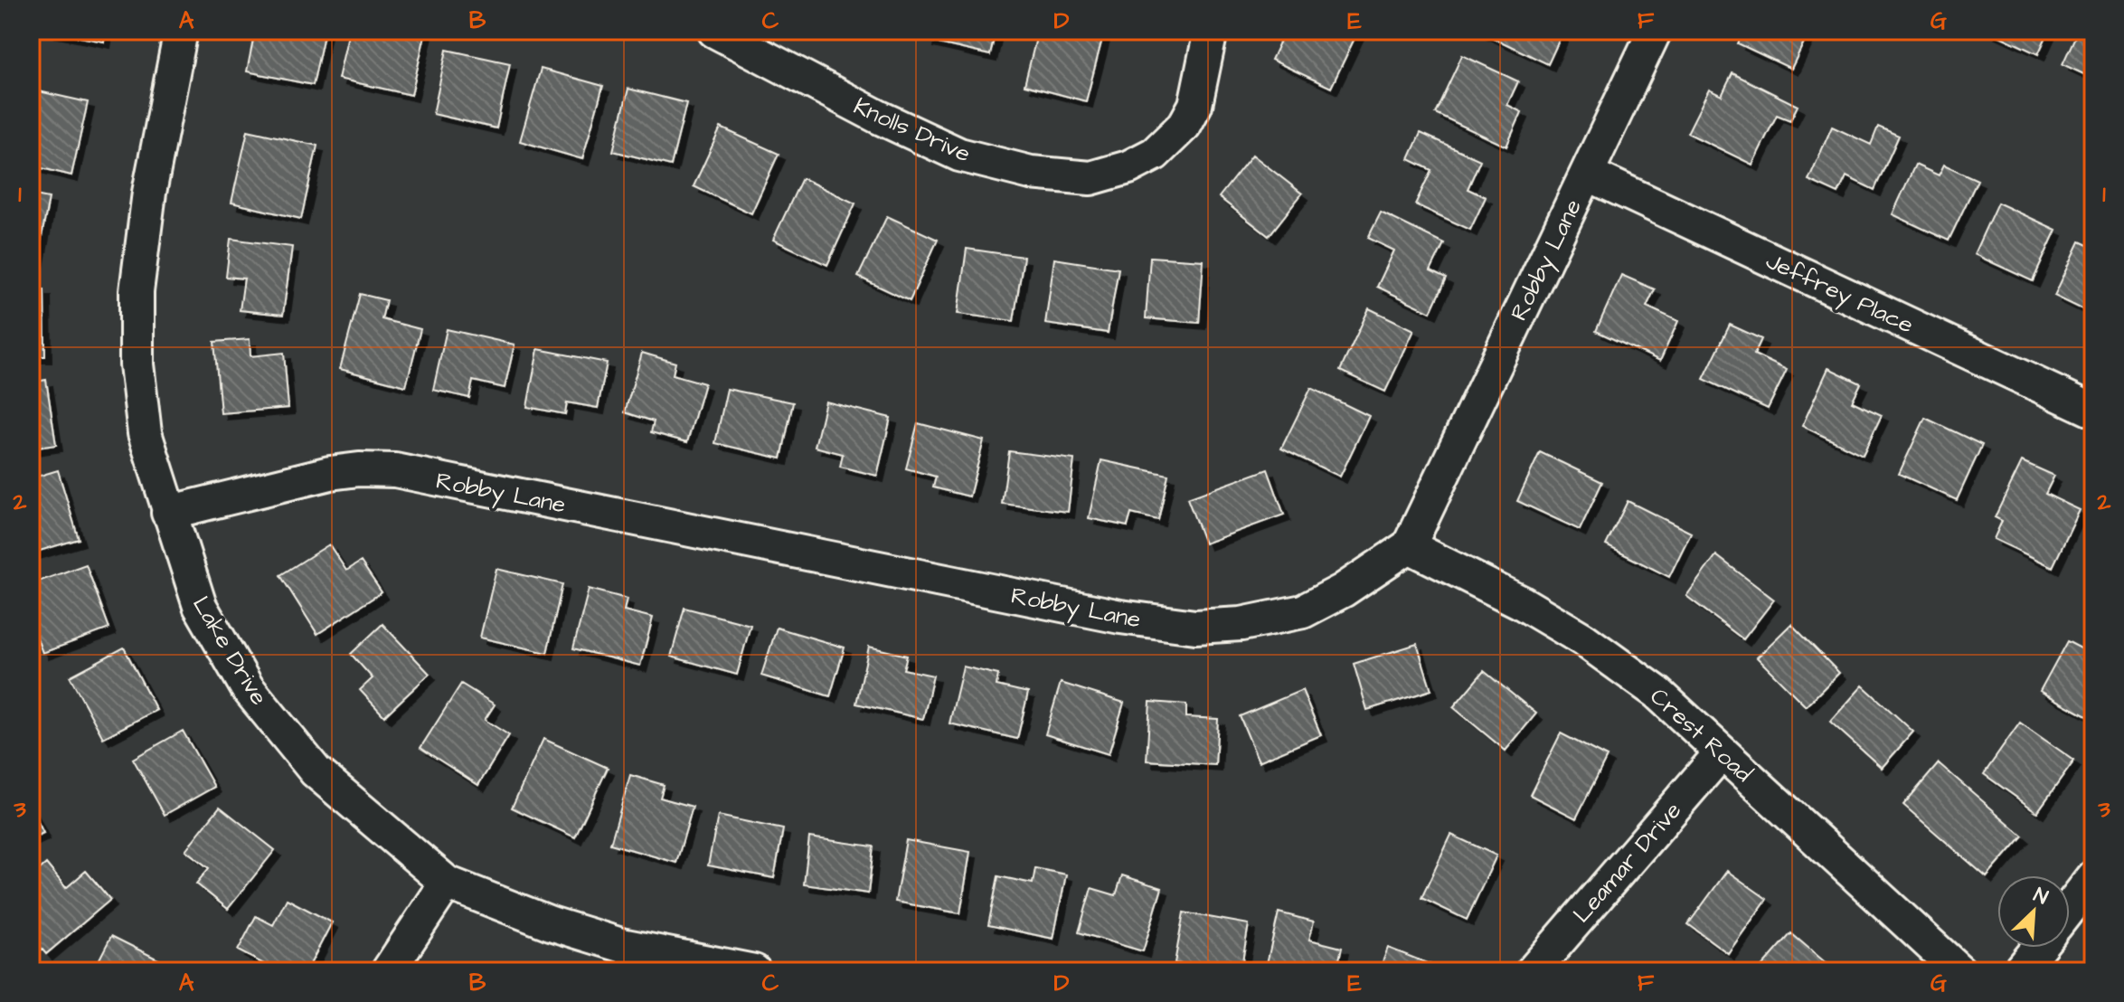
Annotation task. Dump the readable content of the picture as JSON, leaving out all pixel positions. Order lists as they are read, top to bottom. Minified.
{"streets":{"street":["Knolls Drive","Robby Lane","Jeffrey Place","Lake Drive","Crest Road","Leamar Drive"]},"crossings":[["Robby Lane","Jeffrey Place"],["Robby Lane","Lake Drive"],["Robby Lane","Crest Road"],["Crest Road","Leamar Drive"]],"north":"top right","grid":{"columns":["A","B","C","D","E","F","G"],"rows":["1","2","3"]}}
